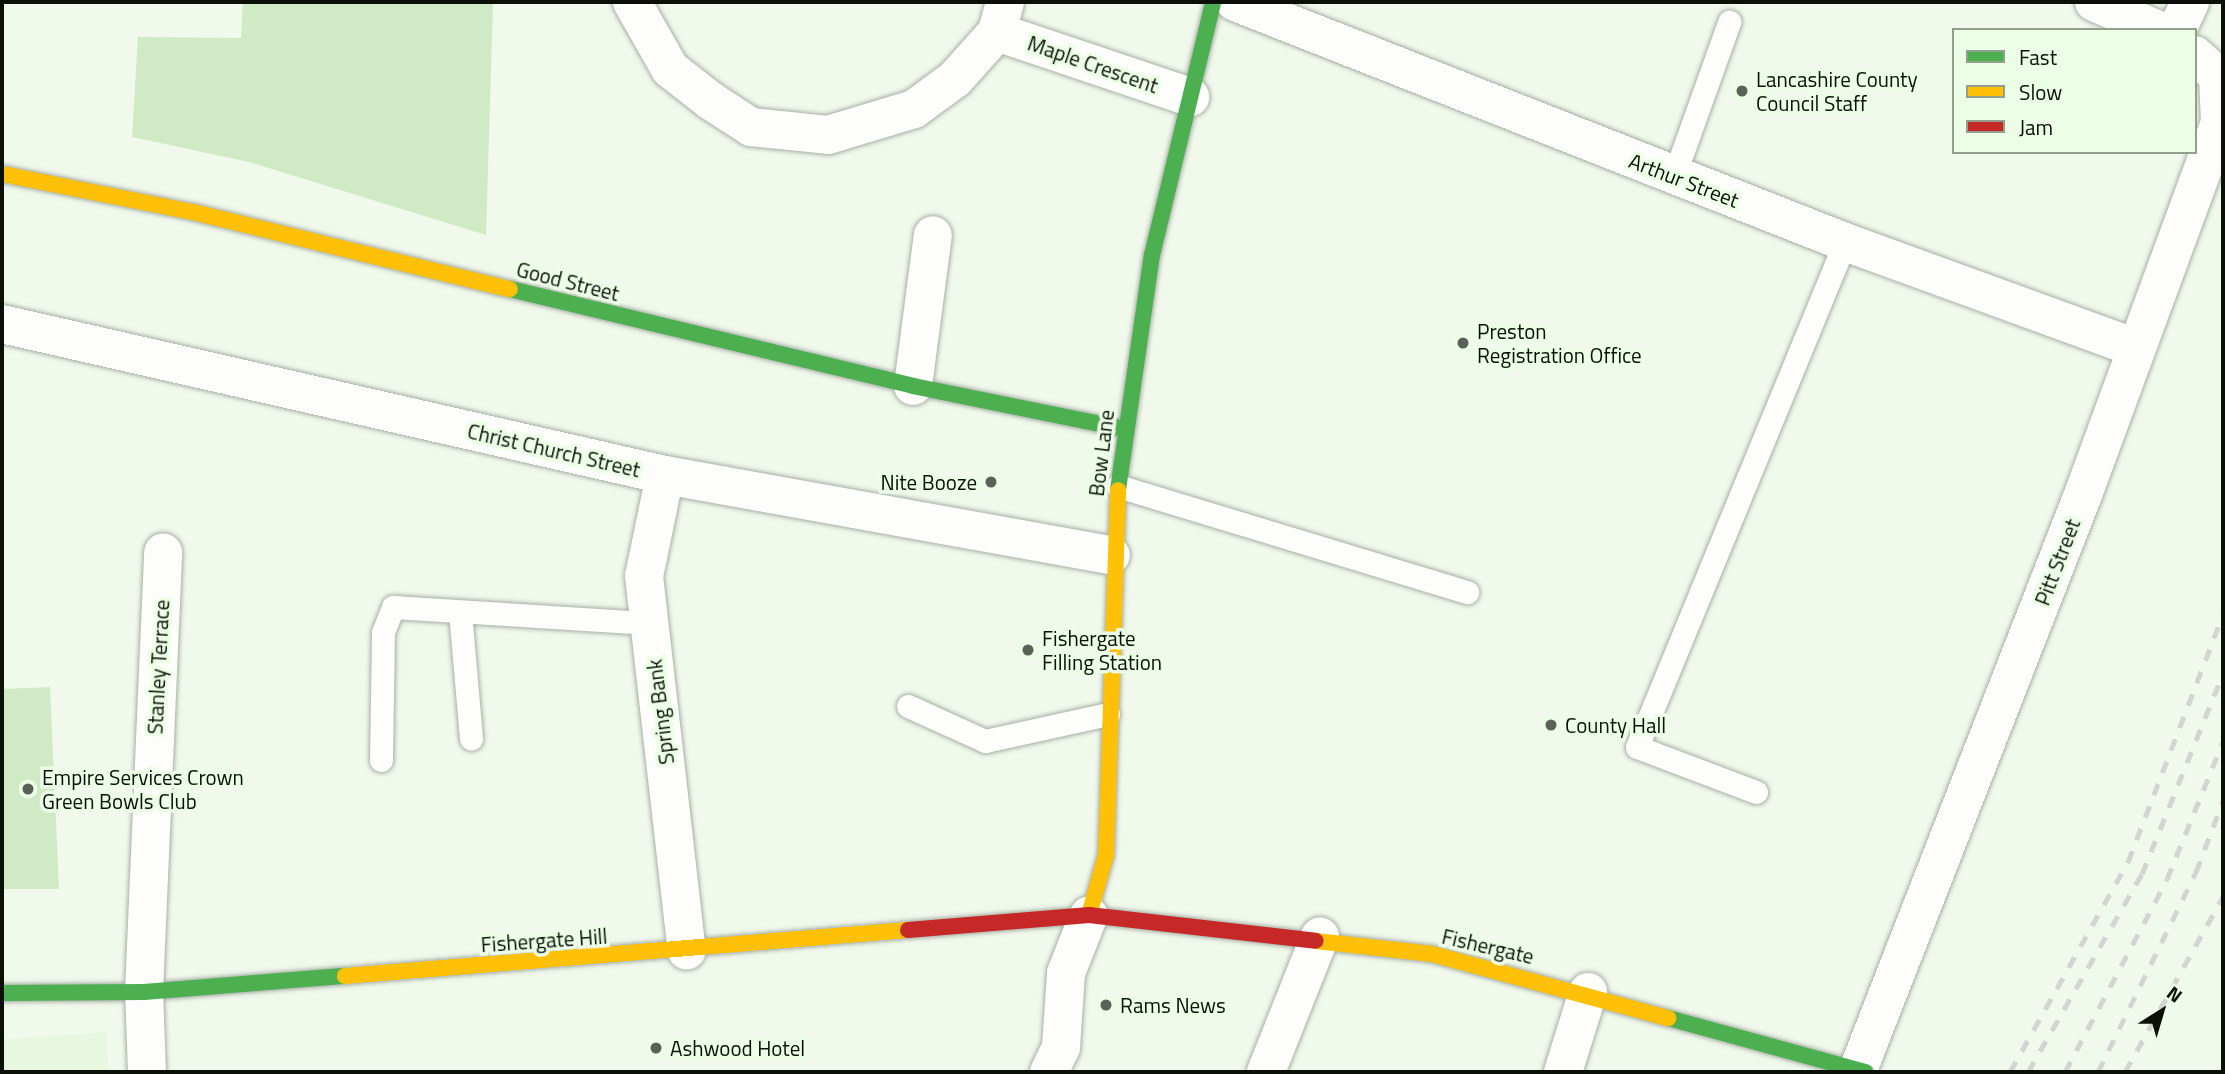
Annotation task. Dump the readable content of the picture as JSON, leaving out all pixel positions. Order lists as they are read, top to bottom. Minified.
{"streets":{"street":["Maple Crescent","Arthur Street","Good Street","Christ Church Street","Bow Lane","Pitt Street","Stanley Terrace","Spring Bank","Fishergate Hill","Fishergate"]},"crossings":[["Maple Crescent","Bow Lane"],["Arthur Street","Pitt Street"],["Good Street","Bow Lane"],["Christ Church Street","Bow Lane"],["Christ Church Street","Spring Bank"],["Bow Lane","Fishergate Hill"],["Bow Lane","Fishergate"],["Pitt Street","Fishergate"],["Stanley Terrace","Fishergate Hill"],["Spring Bank","Fishergate Hill"],["Fishergate Hill","Fishergate"]],"places":["Lancashire County Council Staff","Preston Registration Office","Nite Booze","Fishergate Filling Station","County Hall","Empire Services Crown Green Bowls Club","Rams News","Ashwood Hotel"],"legend":["Fast","Slow","Jam"],"north":"top right"}
